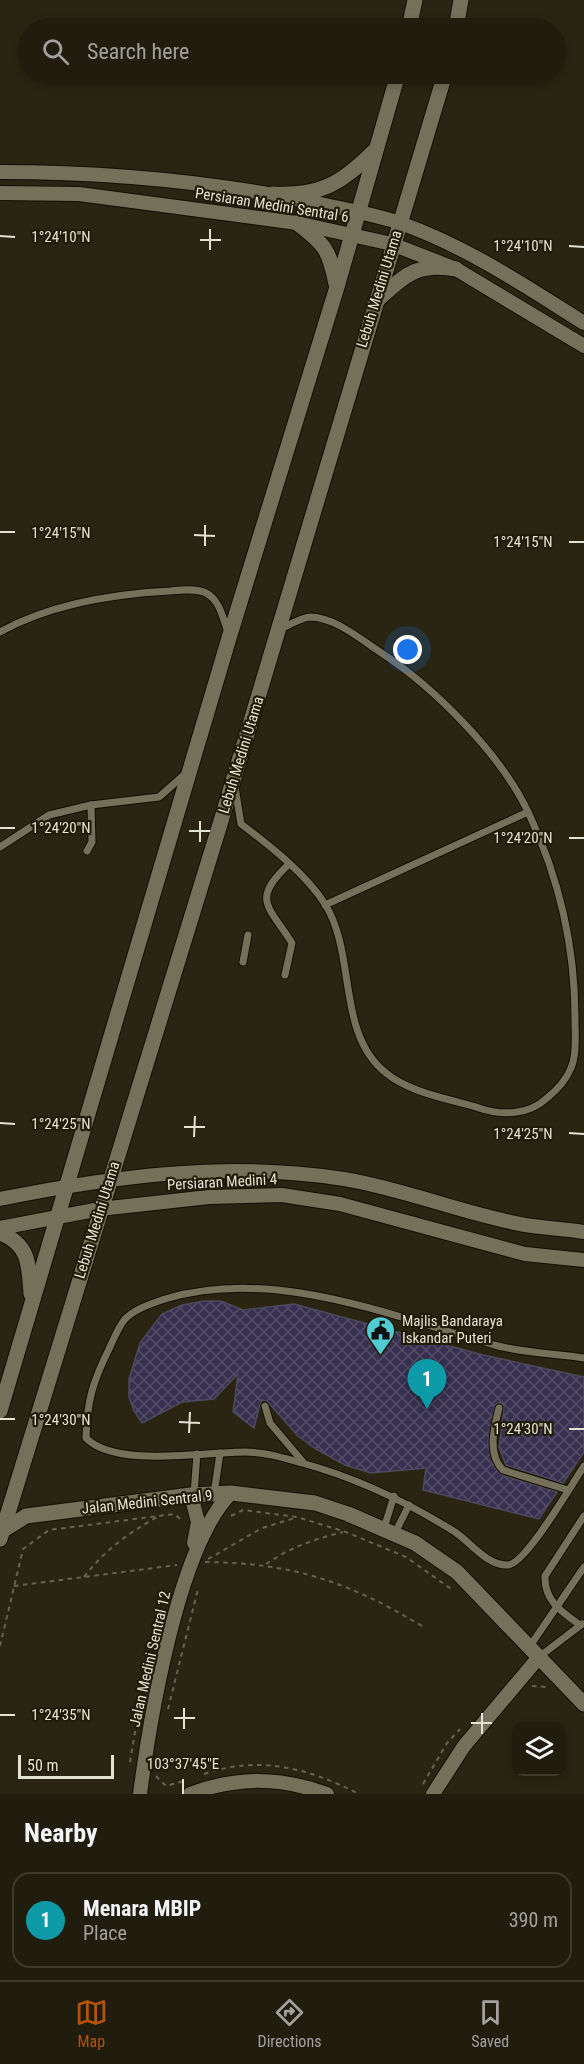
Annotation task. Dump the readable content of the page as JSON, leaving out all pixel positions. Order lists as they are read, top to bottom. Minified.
{"streets":{"main road":["Lebuh Medini Utama","Jalan Medini Sentral 9"],"street":["Persiaran Medini Sentral 6","Persiaran Medini 4","Jalan Medini Sentral 12"]},"crossings":[["Persiaran Medini Sentral 6","Lebuh Medini Utama"],["Lebuh Medini Utama","Persiaran Medini 4"],["Lebuh Medini Utama","Jalan Medini Sentral 9"],["Jalan Medini Sentral 9","Jalan Medini Sentral 12"]],"places":{"public building":["Majlis Bandaraya Iskandar Puteri"]},"scale_bar":"50 m","page":{"search":"Search here","pins":"1","scale":"50 m","heading":"Nearby","list":[{"mark":"1","name":"Menara MBIP","note":"Place","value":"390 m"}],"nav":["Map","Directions","Saved"]},"coordinates":["1°24'10\"N","1°24'15\"N","1°24'20\"N","1°24'25\"N","1°24'30\"N","1°24'35\"N","103°37'45\"E"]}
